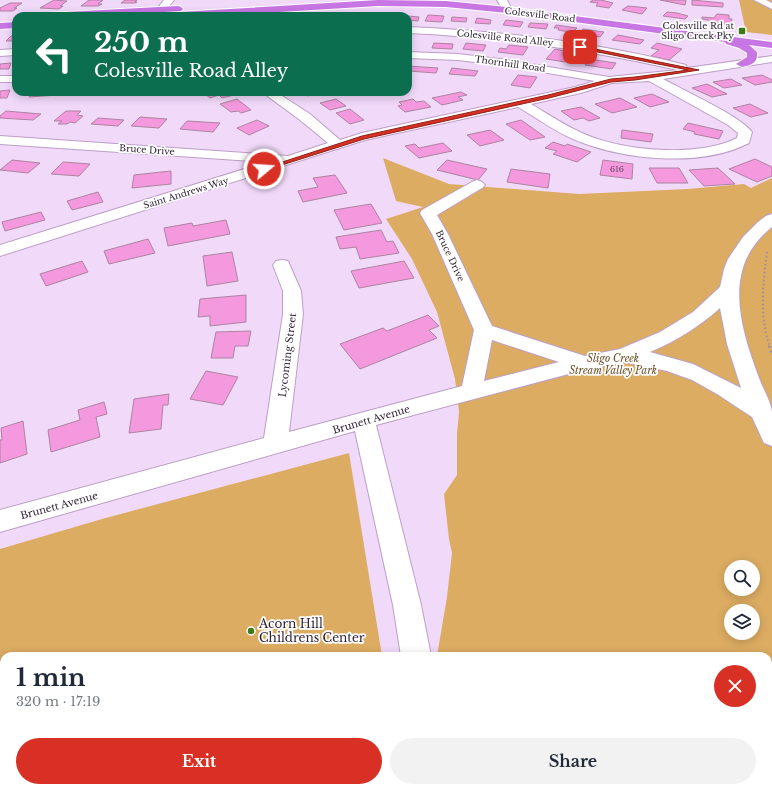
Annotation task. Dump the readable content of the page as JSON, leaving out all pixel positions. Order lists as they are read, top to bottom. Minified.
{"streets":{"highway":["Colesville Road"],"street":["Colesville Road Alley","Thornhill Road","Bruce Drive","Saint Andrews Way","Lycoming Street","Brunett Avenue"]},"crossings":[["Colesville Road Alley","Saint Andrews Way"],["Thornhill Road","Saint Andrews Way"],["Bruce Drive","Saint Andrews Way"],["Lycoming Street","Brunett Avenue"]],"parks":["Sligo Creek Stream Valley Park"],"places":{"transit":["Colesville Rd at Sligo Creek Pky"],"other":["Acorn Hill Childrens Center"]},"house_numbers":["616"],"page":{"turn":["250 m","Colesville Road Alley"],"heading":["1 min","320 m · 17:19"],"buttons":["Exit","Share"]}}
